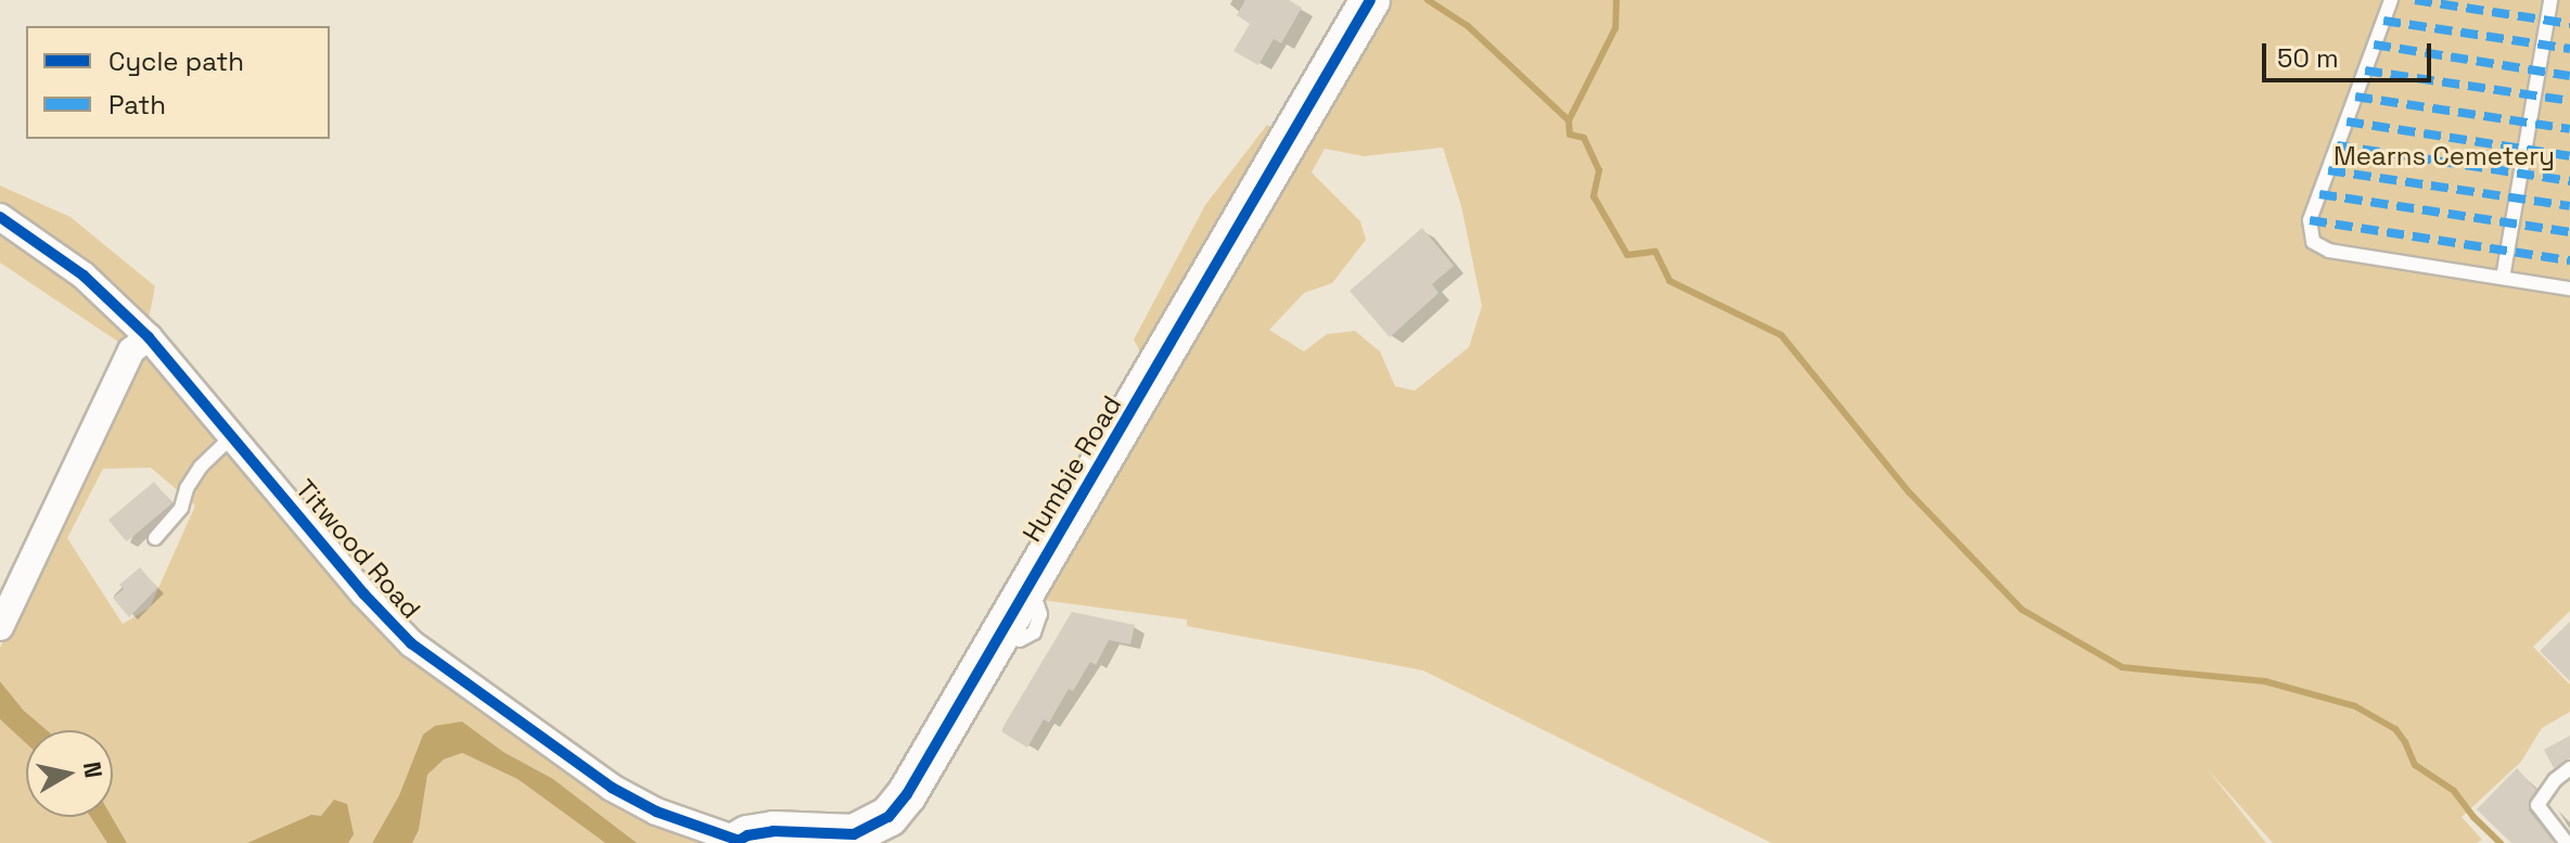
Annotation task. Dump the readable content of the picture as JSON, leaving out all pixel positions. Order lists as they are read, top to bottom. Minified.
{"streets":{"street":["Humbie Road","Titwood Road"]},"crossings":[["Humbie Road","Titwood Road"]],"parks":["Mearns Cemetery"],"legend":["Cycle path","Path"],"scale_bar":"50 m","north":"right"}
